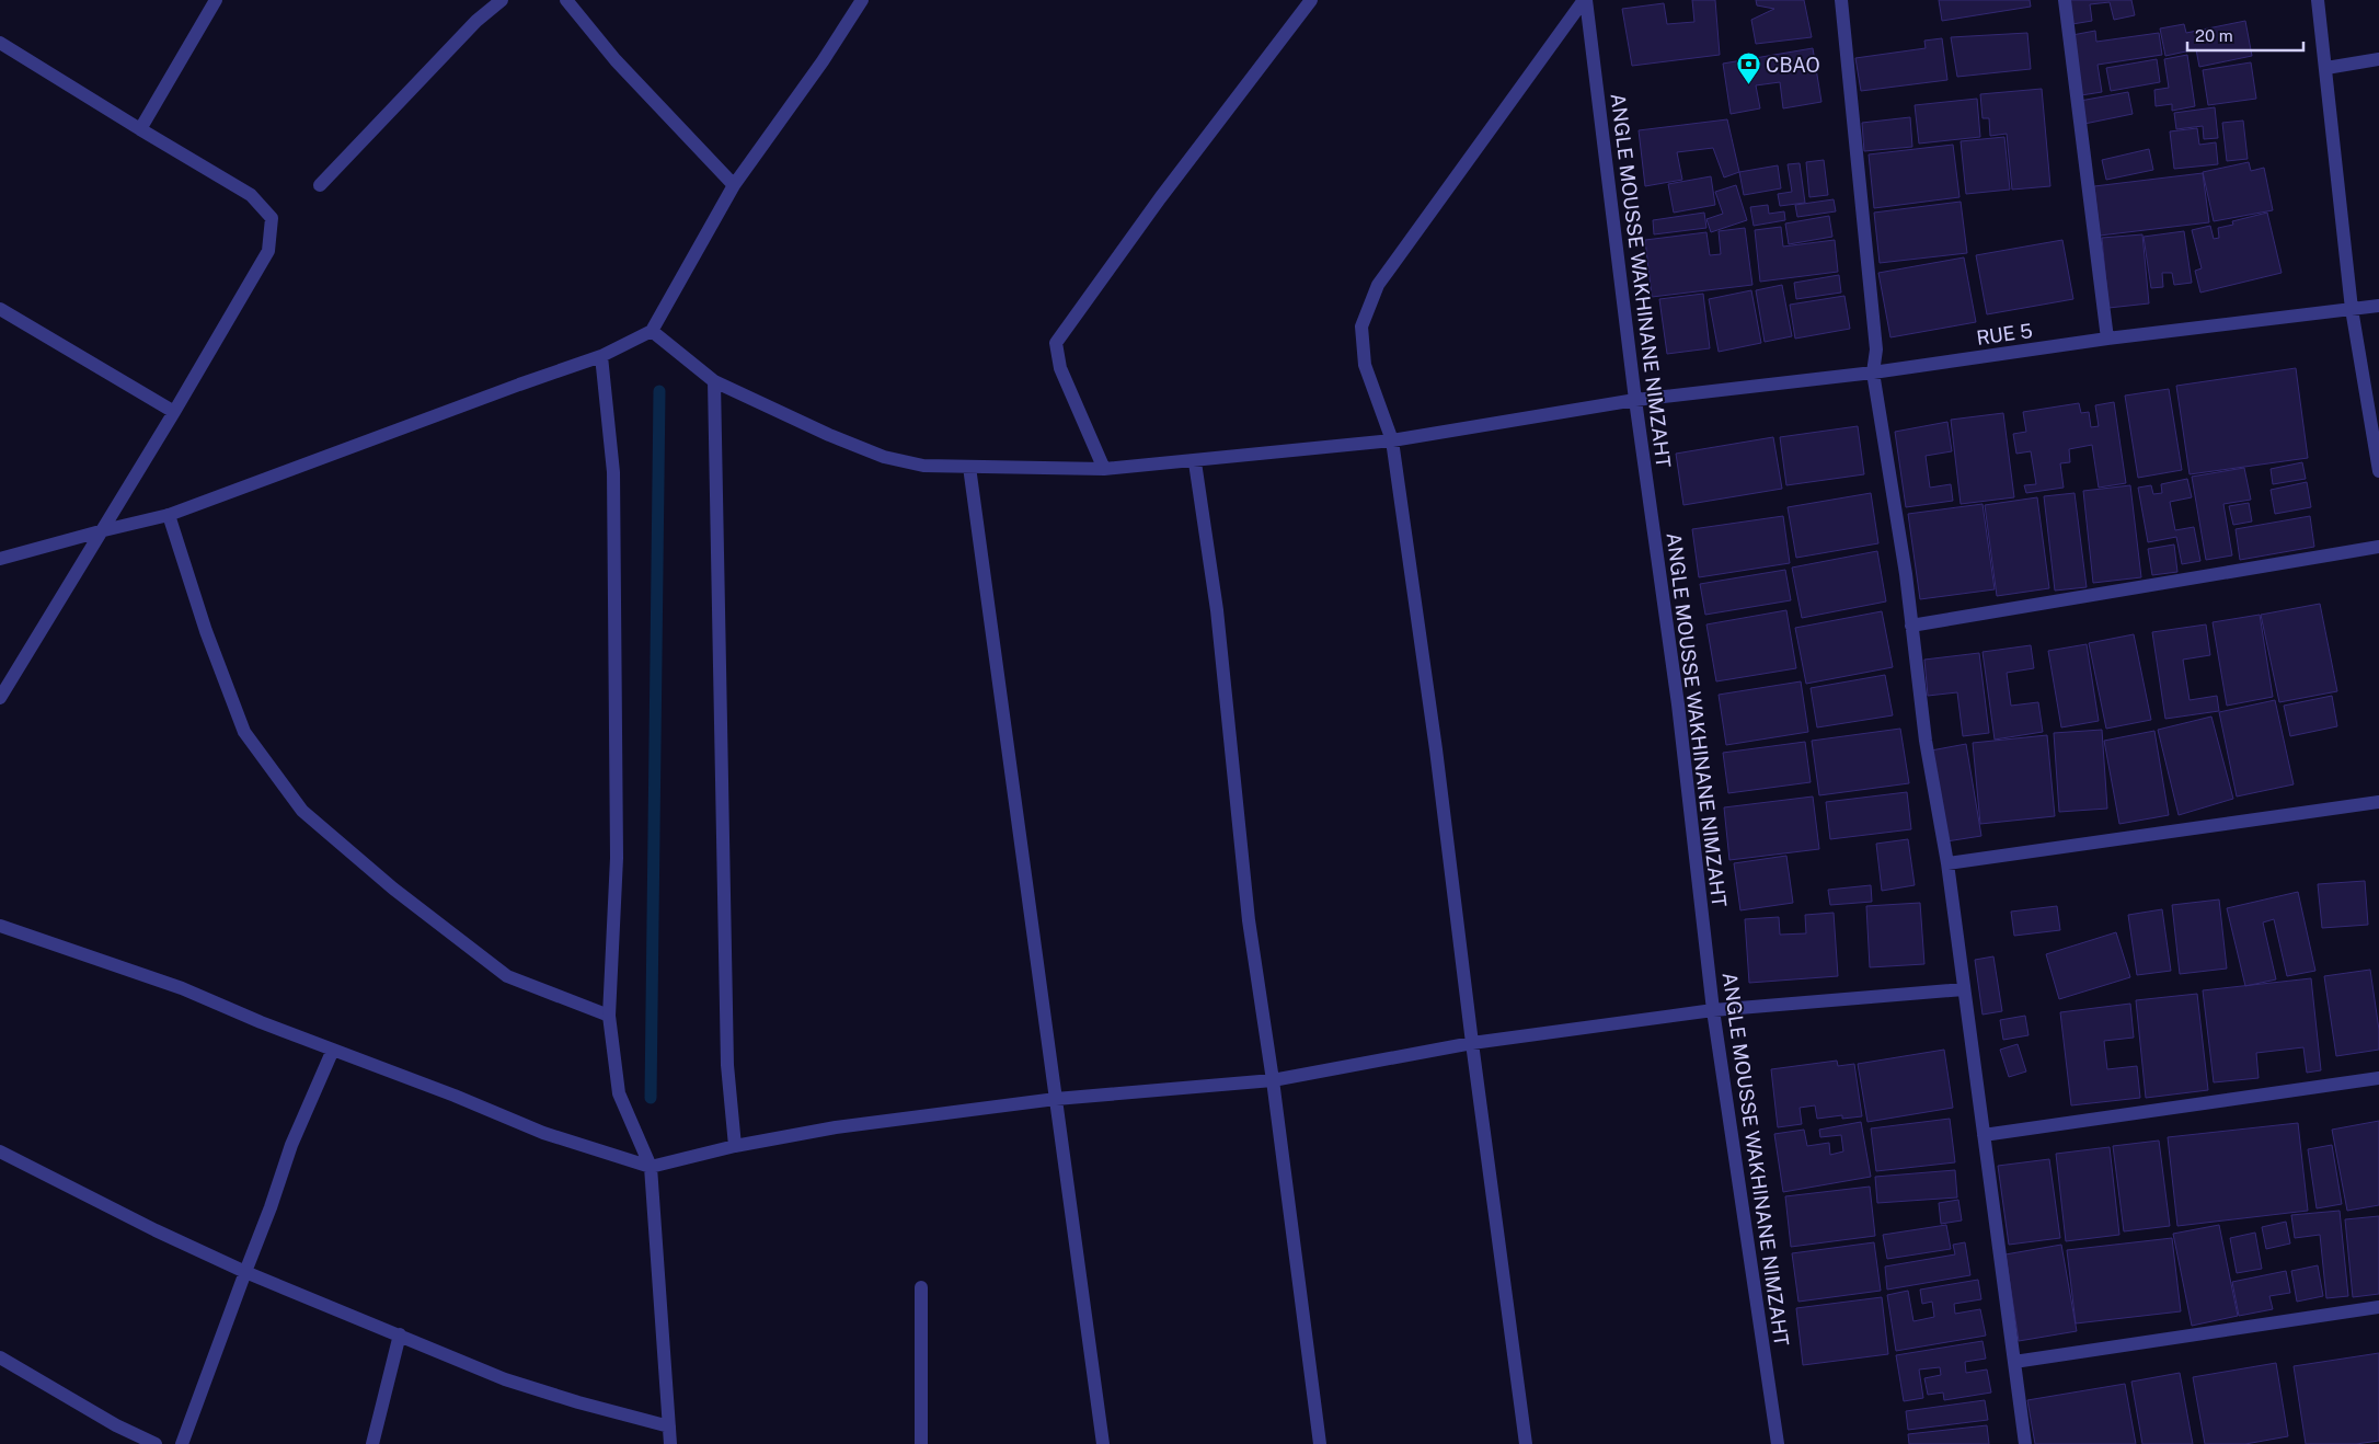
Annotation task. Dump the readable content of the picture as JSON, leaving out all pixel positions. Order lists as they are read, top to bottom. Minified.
{"streets":{"street":["ANGLE MOUSSE WAKHINANE NIMZAHT","RUE 5"]},"crossings":[["ANGLE MOUSSE WAKHINANE NIMZAHT","RUE 5"]],"places":{"bank":["CBAO"]},"scale_bar":"20 m"}
